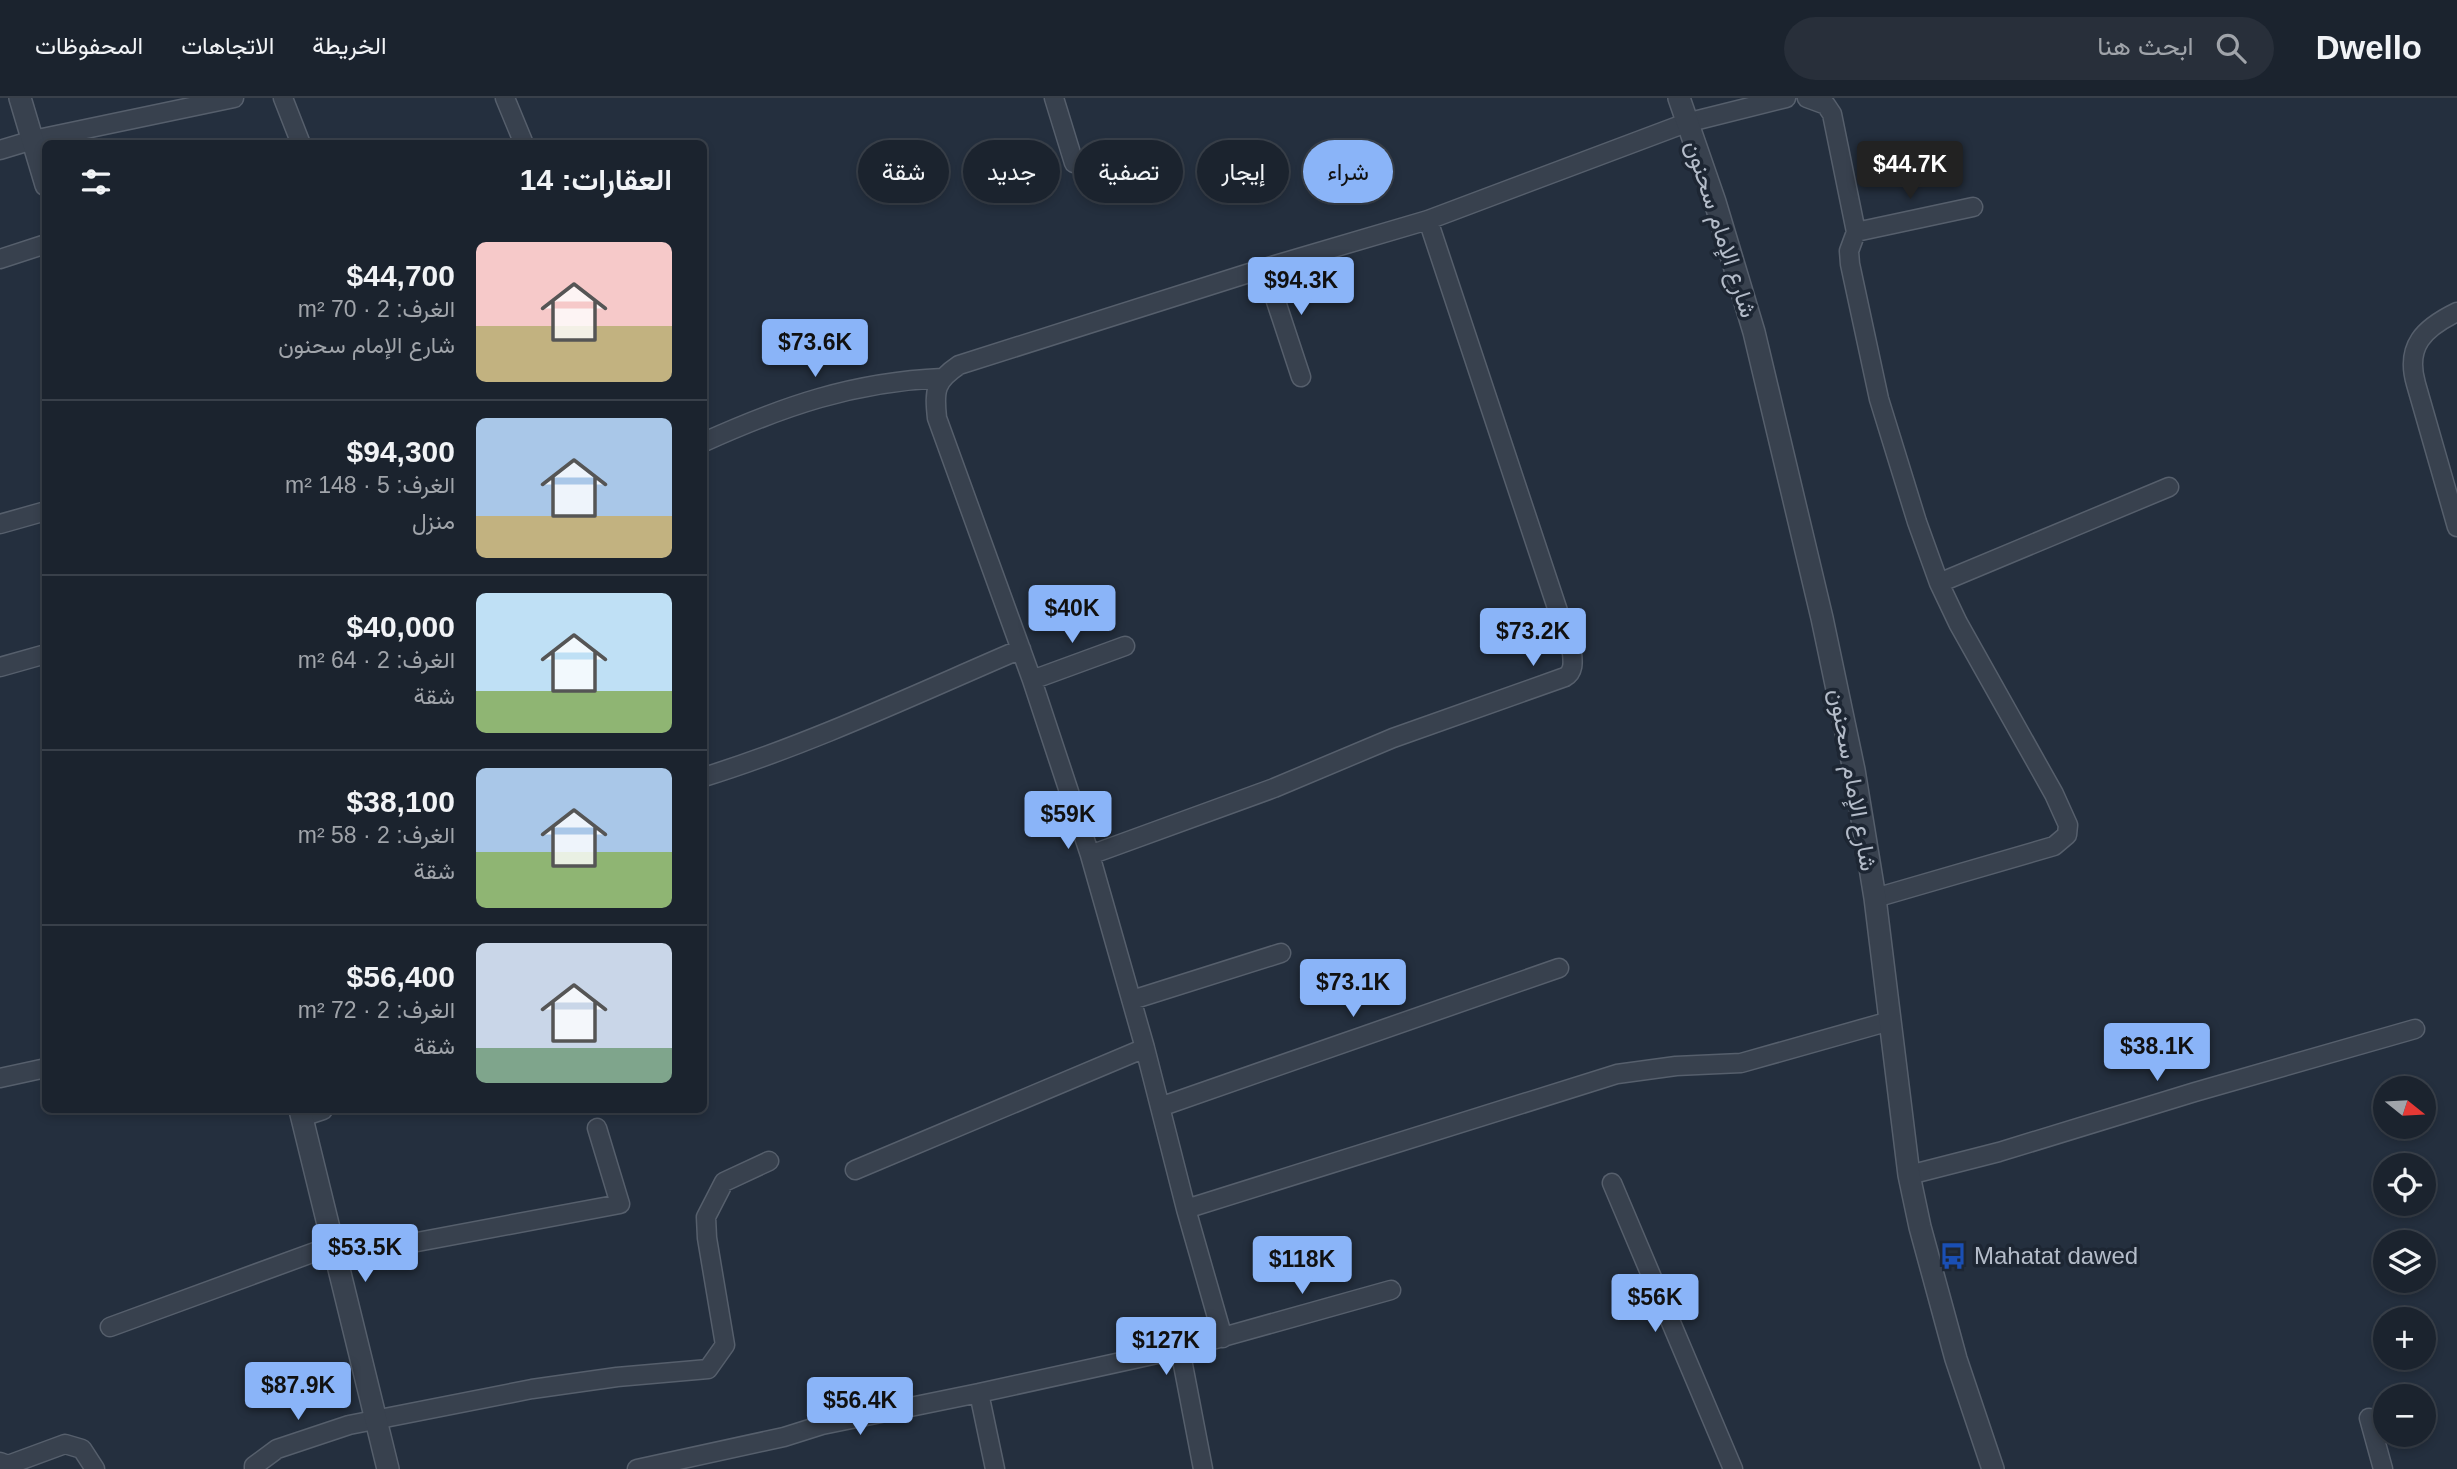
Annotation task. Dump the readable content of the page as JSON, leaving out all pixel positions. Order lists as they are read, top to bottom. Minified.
{"streets":{"street":["شارع الإمام سحنون"]},"places":{"bus stop":["Mahatat dawed"]},"north":"right","page":{"header":"Dwello","search":"ابحث هنا","nav":["الخريطة","الاتجاهات","المحفوظات"],"chip":["شراء","إيجار","تصفية","جديد","شقة"],"heading":"العقارات: 14","price":["$44.7K","$94.3K","$73.6K","$40K","$73.2K","$59K","$73.1K","$38.1K","$53.5K","$118K","$56K","$127K","$87.9K","$56.4K"],"list":[{"name":"$44,700","note":"الغرف: 2 · 70 m² · شارع الإمام سحنون"},{"name":"$94,300","note":"الغرف: 5 · 148 m² · منزل"},{"name":"$40,000","note":"الغرف: 2 · 64 m² · شقة"},{"name":"$38,100","note":"الغرف: 2 · 58 m² · شقة"},{"name":"$56,400","note":"الغرف: 2 · 72 m² · شقة"}],"map_buttons":["+","−"]}}
